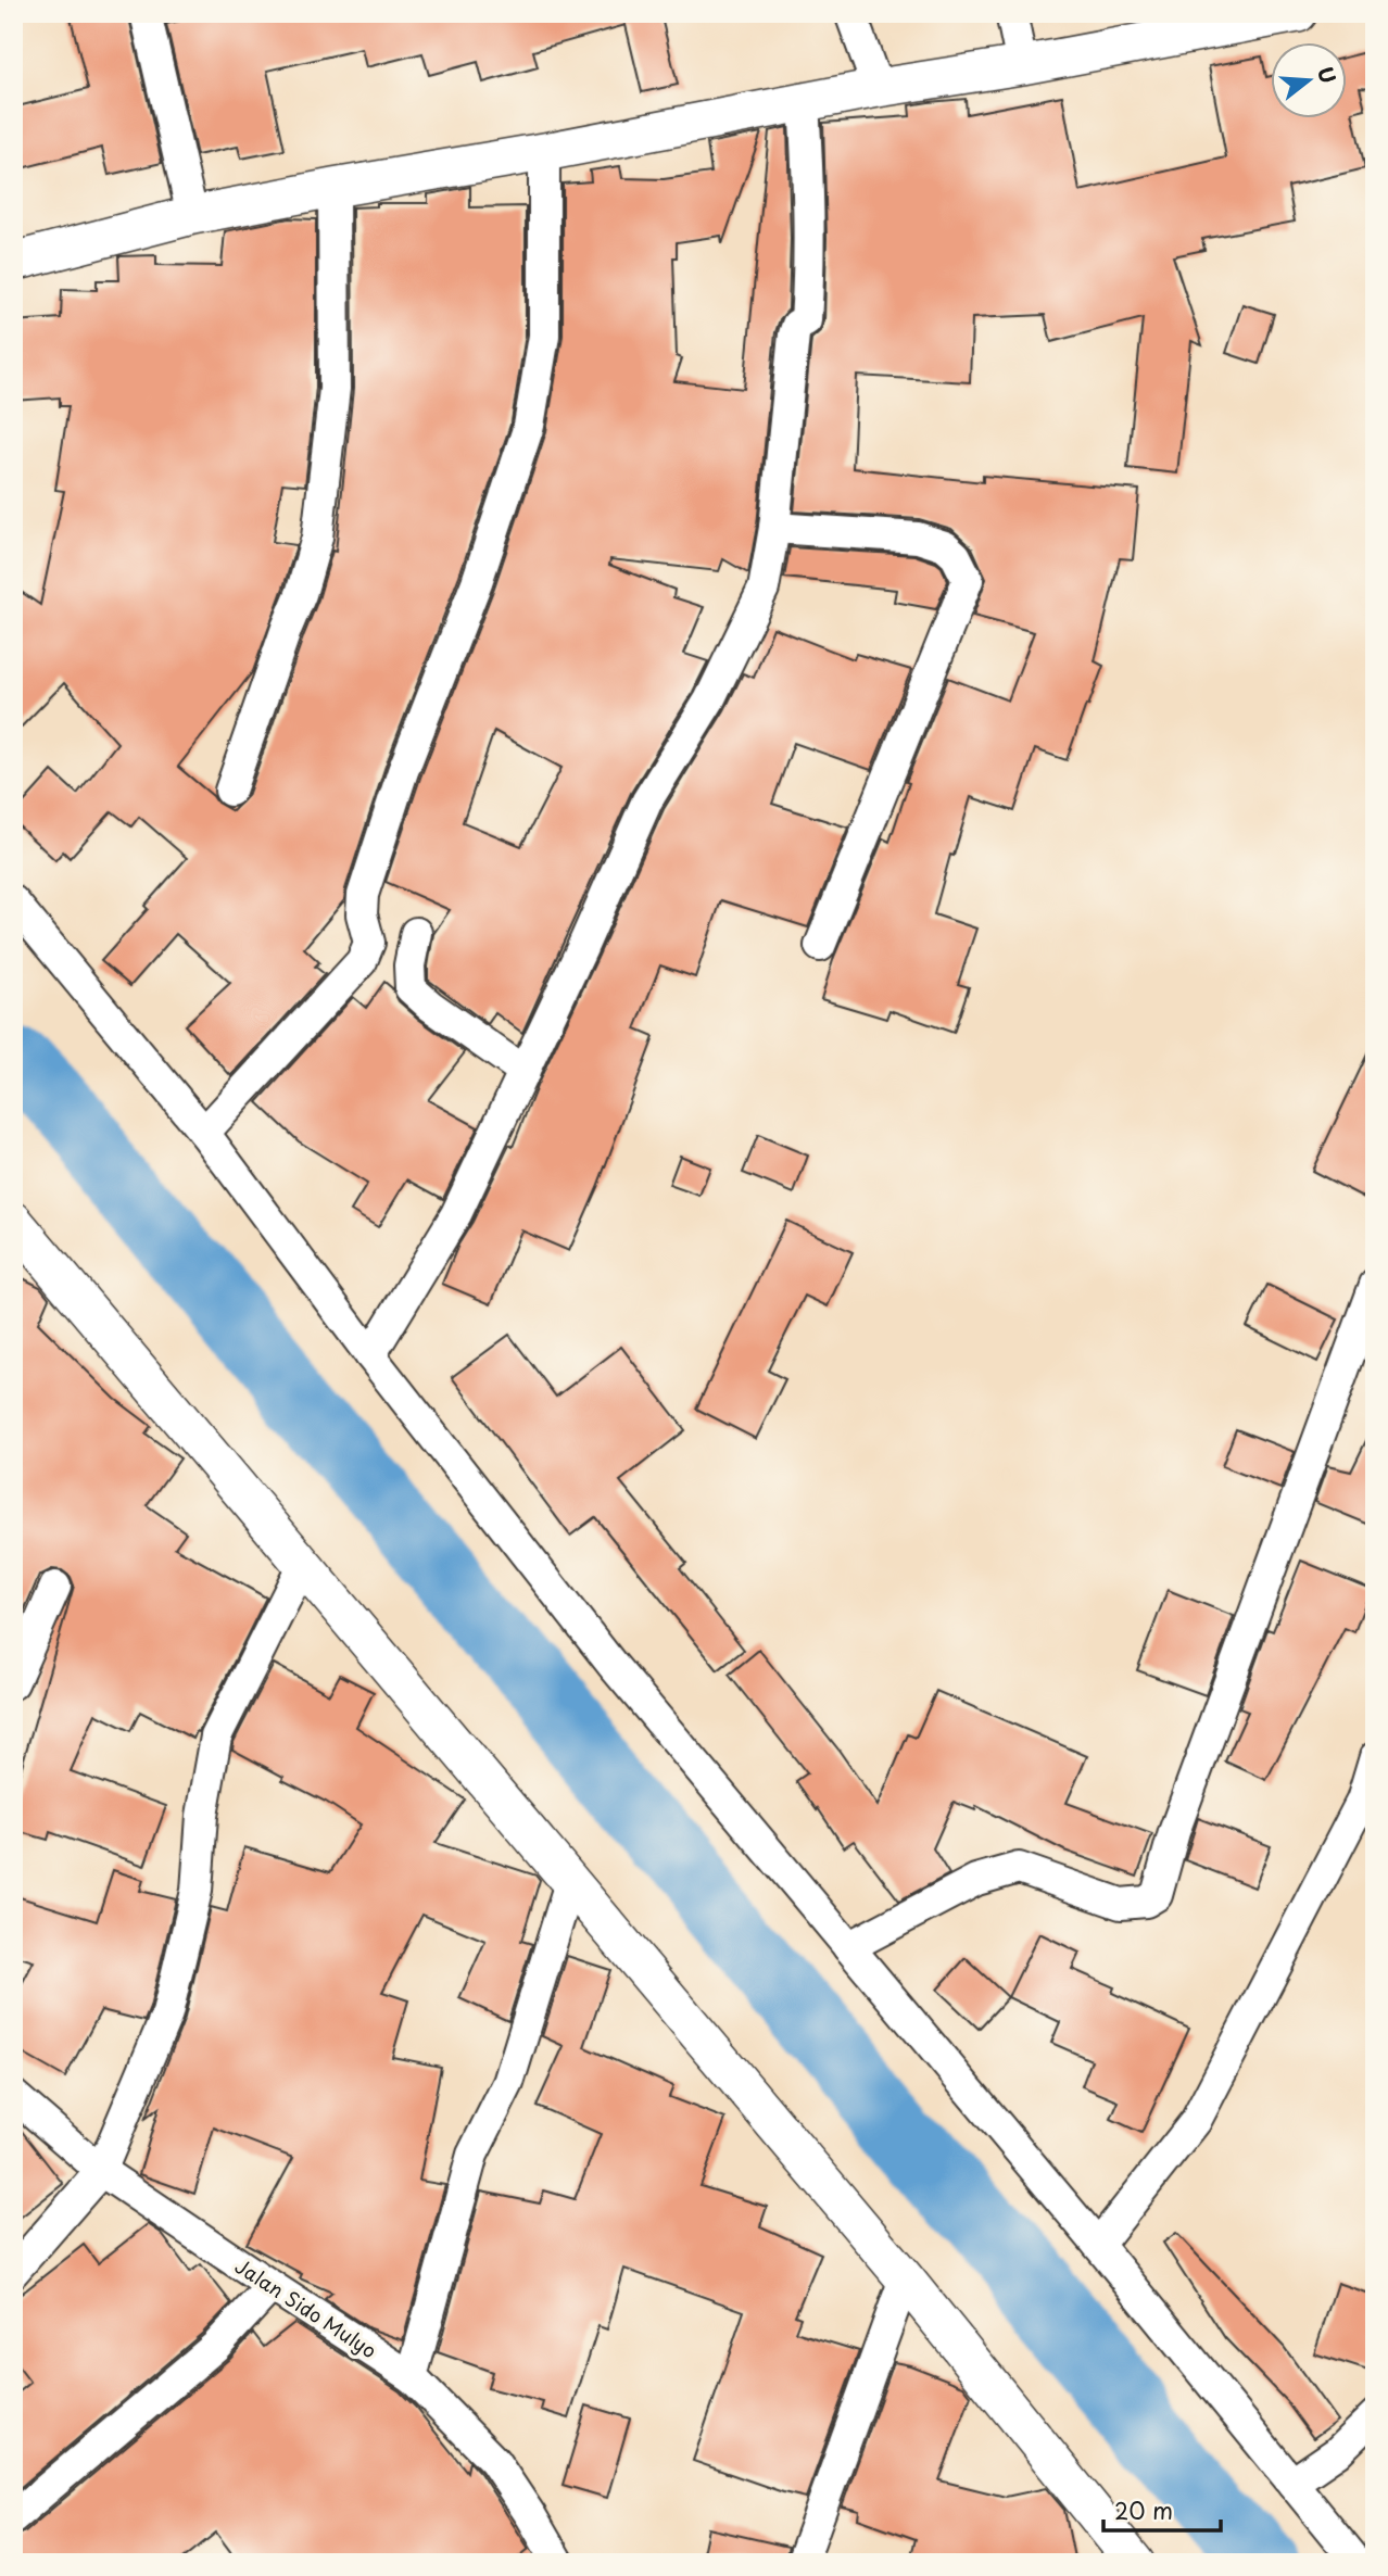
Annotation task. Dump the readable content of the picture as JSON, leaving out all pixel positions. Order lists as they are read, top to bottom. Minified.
{"streets":{"street":["Jalan Sido Mulyo"]},"scale_bar":"20 m","north":"right"}
